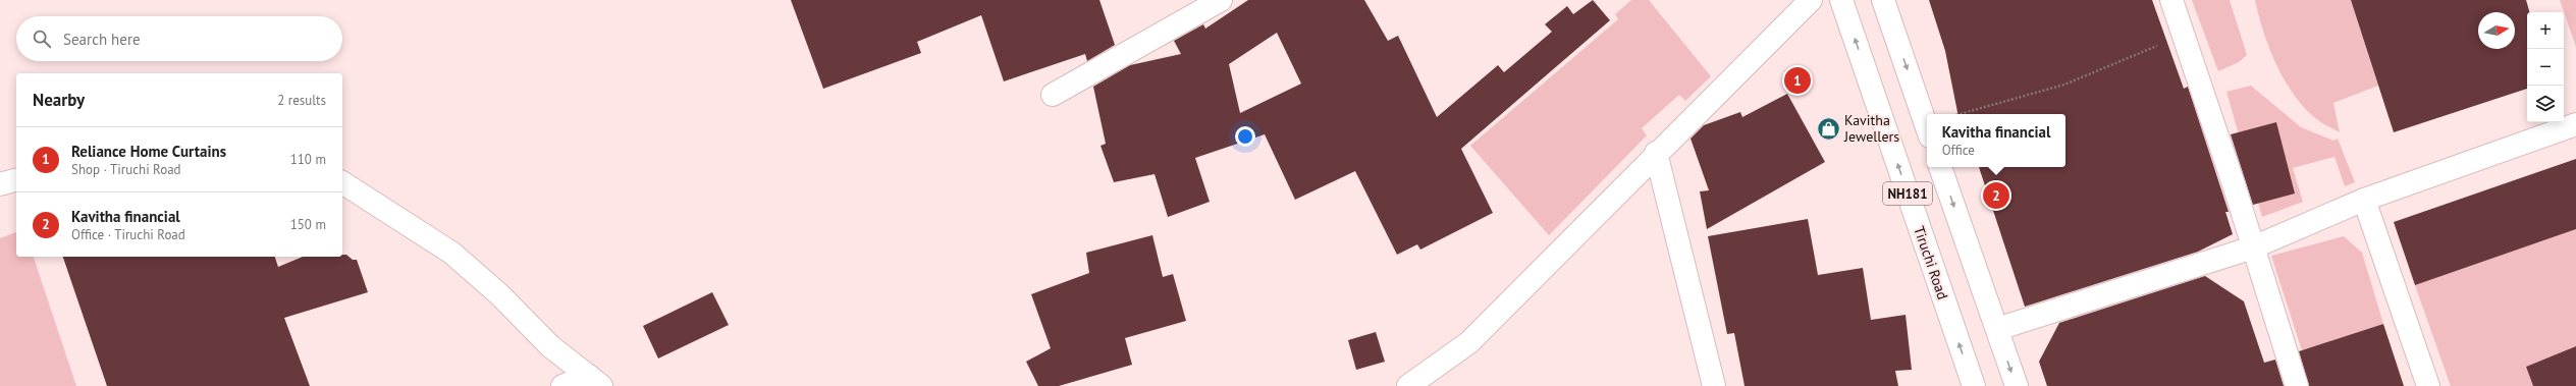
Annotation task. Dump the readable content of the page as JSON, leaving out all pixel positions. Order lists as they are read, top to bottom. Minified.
{"streets":{"main road":["NH181","Tiruchi Road"]},"places":{"shop":["Kavitha Jewellers"]},"north":"right","page":{"map_buttons":["+","−"],"search":"Search here","pins":["1","2"],"heading":["Nearby","2 results"],"popup":["Kavitha financial","Office"],"list":[{"mark":"1","name":"Reliance Home Curtains","note":"Shop · Tiruchi Road","value":"110 m"},{"mark":"2","name":"Kavitha financial","note":"Office · Tiruchi Road","value":"150 m"}]}}
